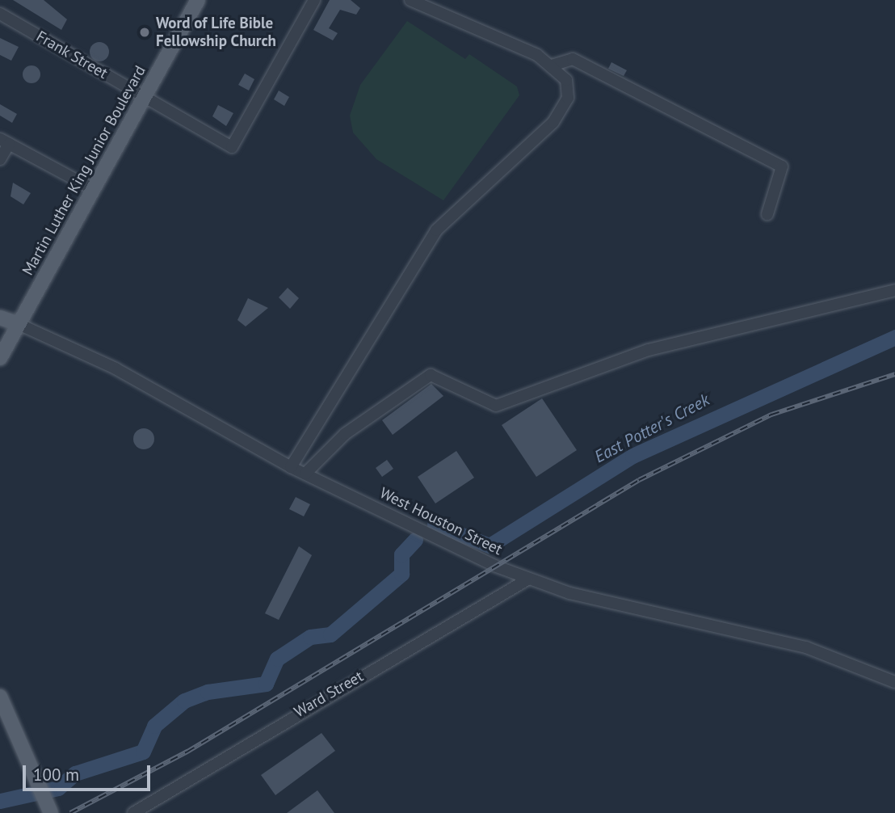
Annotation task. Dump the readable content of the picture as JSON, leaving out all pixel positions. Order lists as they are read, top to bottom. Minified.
{"streets":{"main road":["Martin Luther King Junior Boulevard","West Houston Street"],"street":["Frank Street","Ward Street"]},"crossings":[["Frank Street","Martin Luther King Junior Boulevard"],["Martin Luther King Junior Boulevard","West Houston Street"],["West Houston Street","Ward Street"]],"water":["East Potter's Creek"],"places":["Word of Life Bible Fellowship Church"],"scale_bar":"100 m"}
